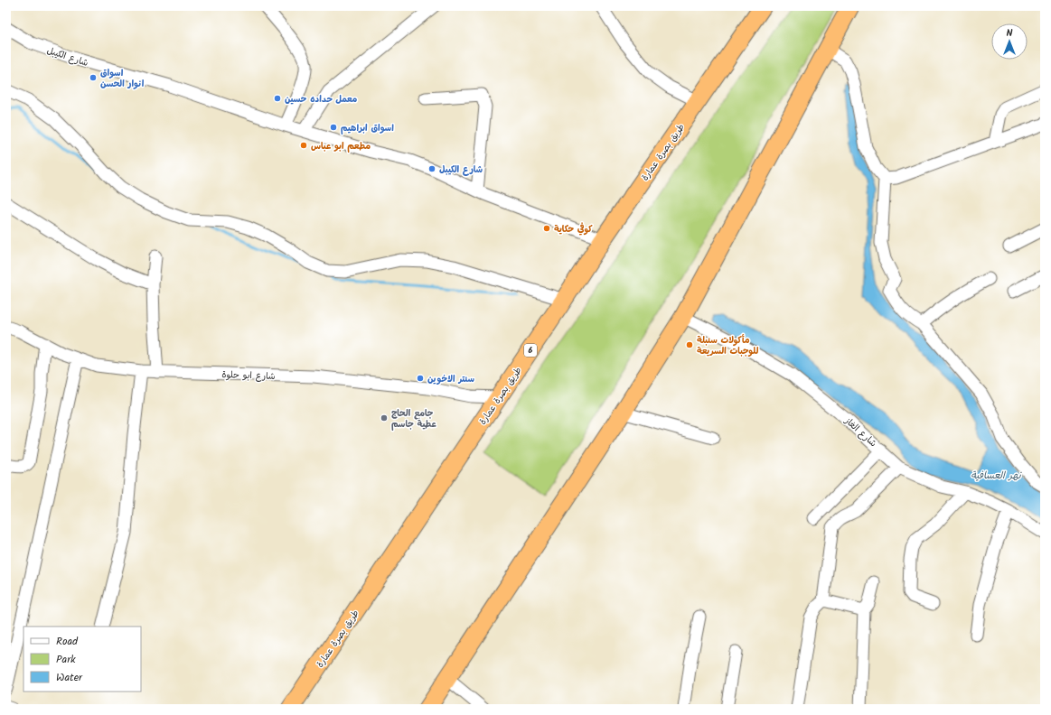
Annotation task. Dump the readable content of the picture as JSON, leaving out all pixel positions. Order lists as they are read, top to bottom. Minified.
{"streets":{"highway":["طريق بصرة عمارة","6"],"street":["شارع الكيبل","شارع ابو حلوة","شارع الغاز"]},"crossings":[["شارع الكيبل","طريق بصرة عمارة"],["طريق بصرة عمارة","شارع ابو حلوة"]],"water":["نهر العسافية"],"places":["اسواق انوار الحسن","معمل حداده حسين","اسواق ابراهيم","مطعم ابو عباس","شارع الكيبل","كوفي حكاية","مأكولات سنبلة للوجبات السريعة","سنتر الاخوين","جامع الحاج عطية جاسم"],"legend":["Road","Park","Water"],"north":"top"}
